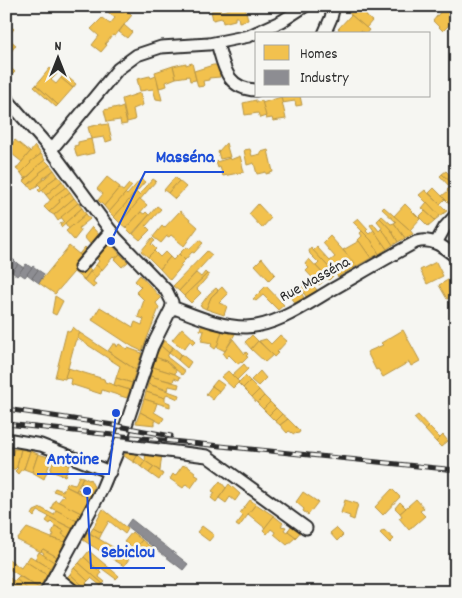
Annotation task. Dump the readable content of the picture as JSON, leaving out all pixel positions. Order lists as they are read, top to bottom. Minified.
{"streets":{"street":["Rue Masséna"]},"places":["Masséna","Antoine","Sebiclou"],"legend":["Homes","Industry"],"north":"top"}
